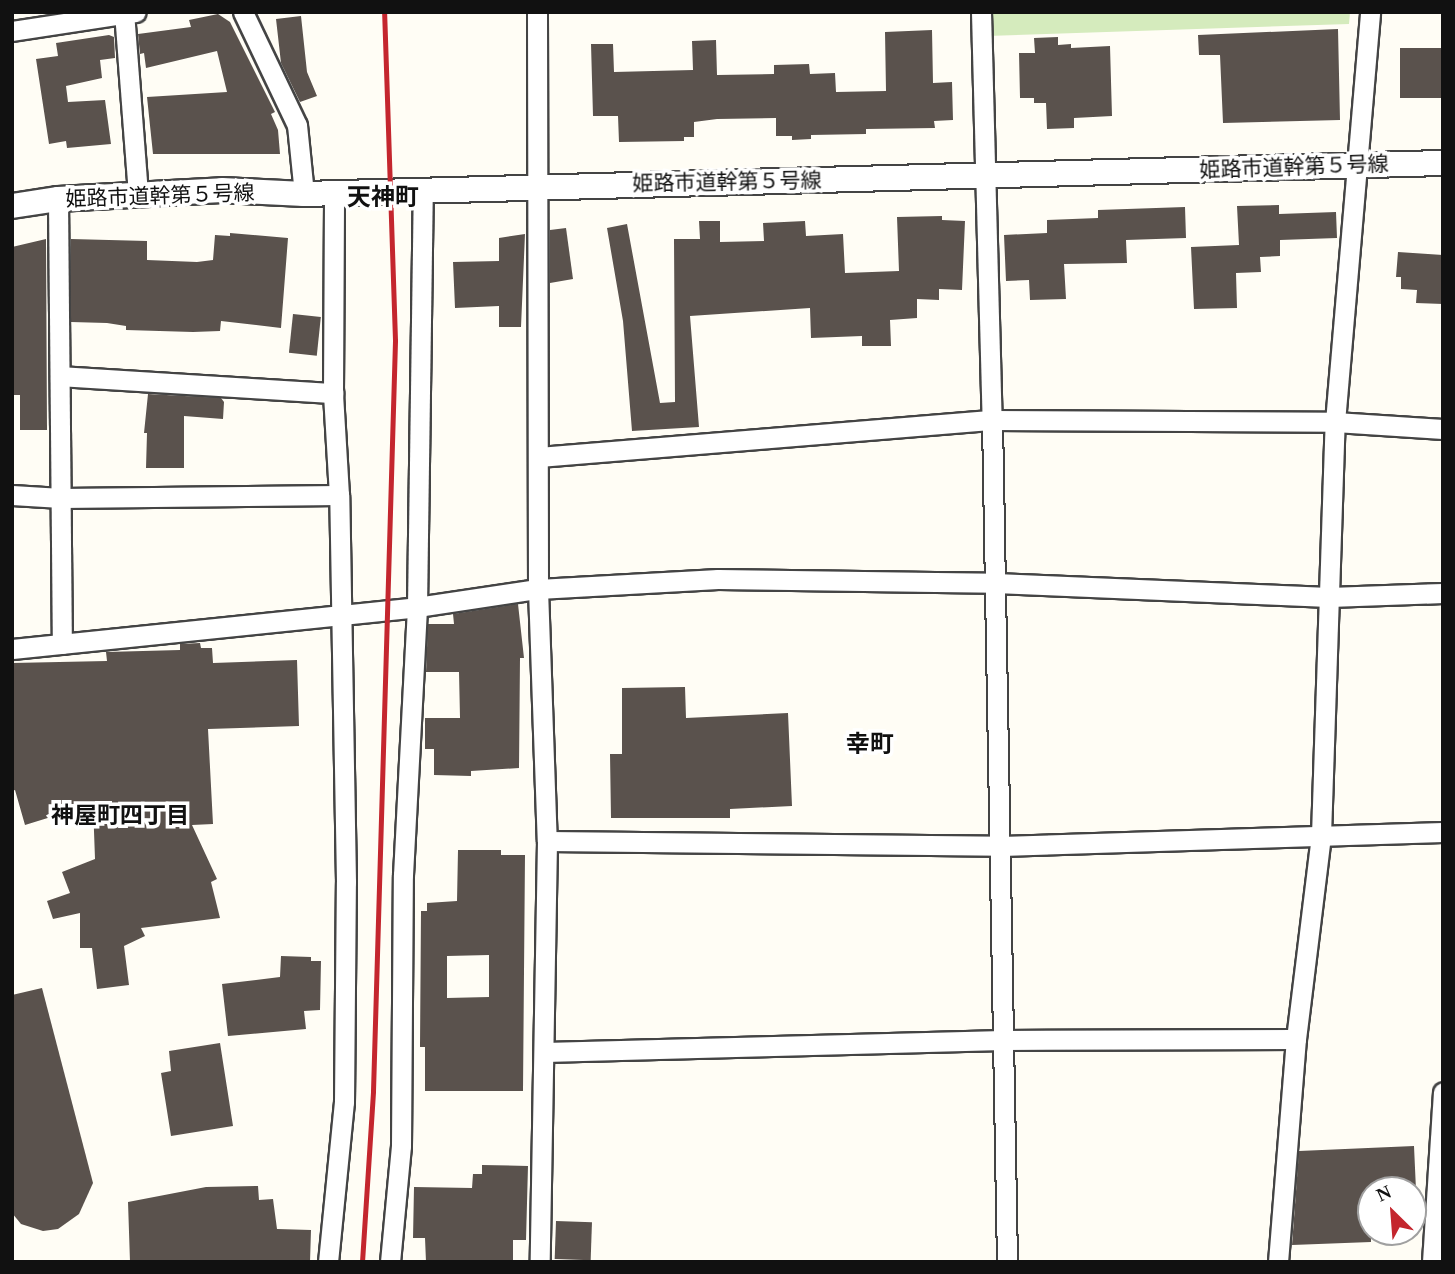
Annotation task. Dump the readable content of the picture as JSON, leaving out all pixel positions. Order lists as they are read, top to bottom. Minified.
{"streets":{"street":["姫路市道幹第５号線"]},"districts":["天神町","幸町","神屋町四丁目"],"north":"top left"}
